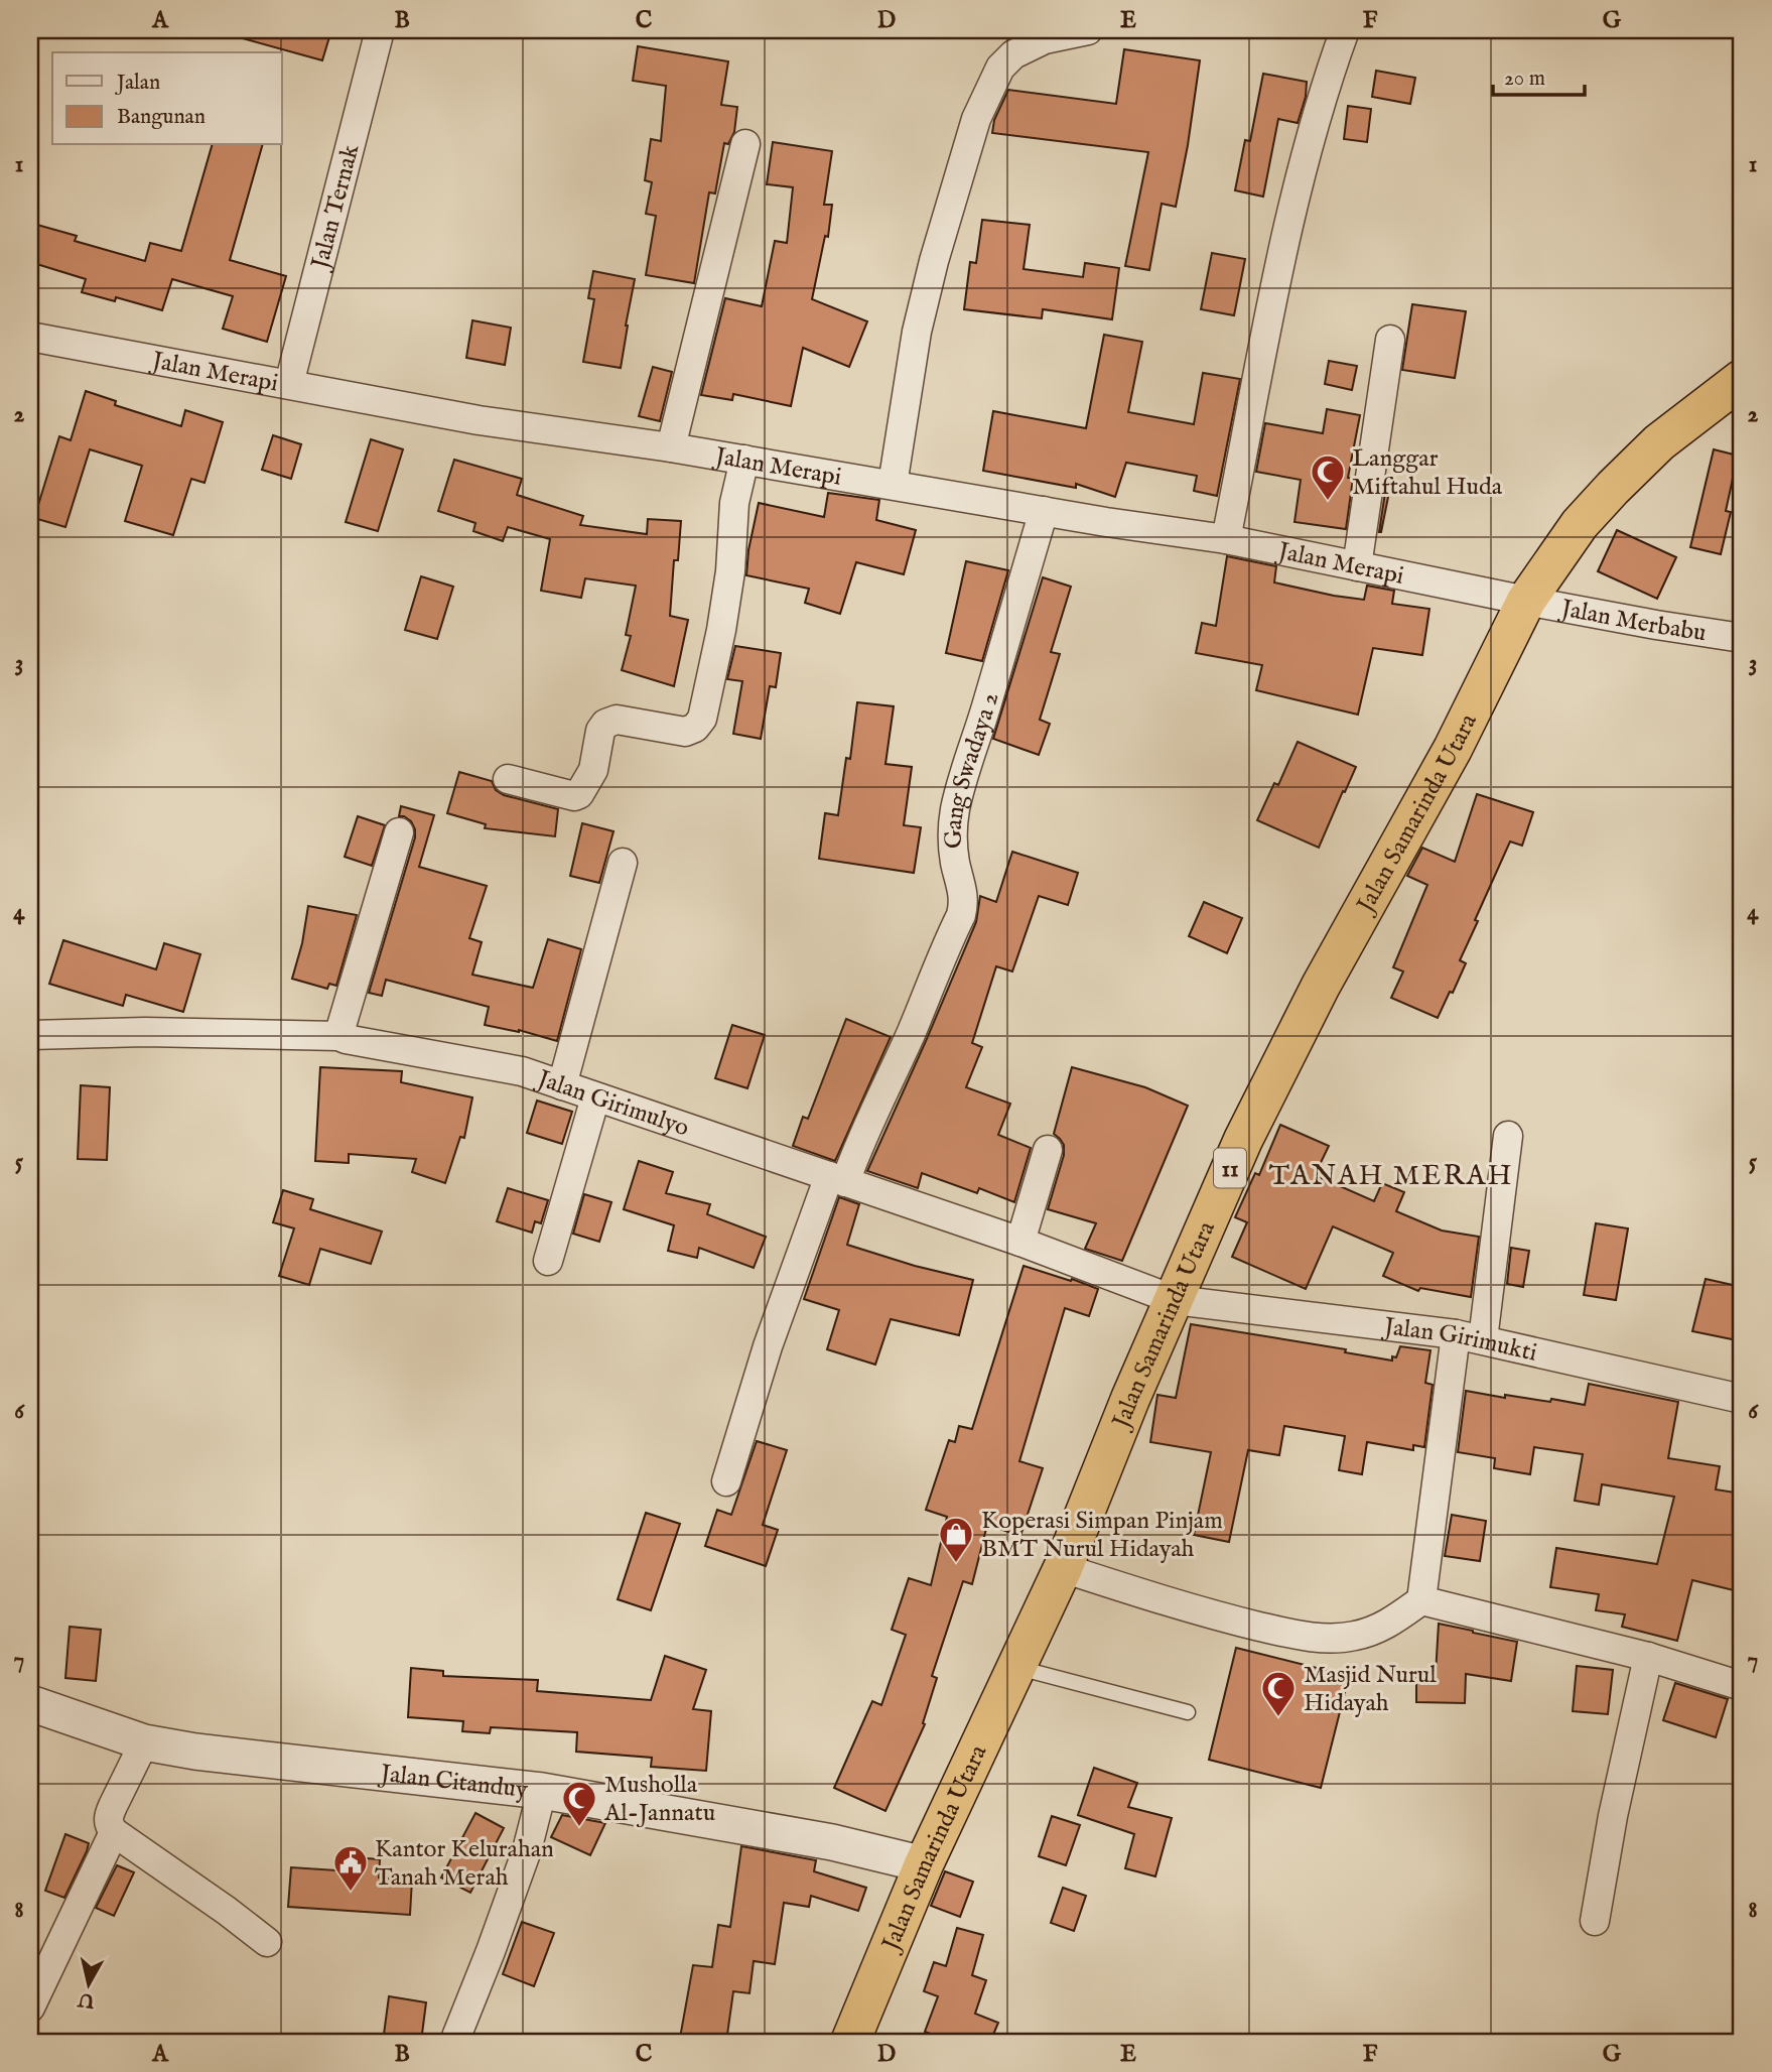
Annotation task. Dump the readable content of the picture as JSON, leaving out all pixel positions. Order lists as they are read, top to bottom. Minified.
{"streets":{"highway":["Jalan Samarinda Utara","11"],"street":["Jalan Ternak","Jalan Merapi","Jalan Merbabu","Gang Swadaya 2","Jalan Girimulyo","Jalan Girimukti","Jalan Citanduy"]},"crossings":[["Jalan Ternak","Jalan Merapi"],["Jalan Merapi","Jalan Merbabu"],["Jalan Merapi","Gang Swadaya 2"],["Jalan Merapi","Jalan Samarinda Utara"],["Jalan Merbabu","Jalan Samarinda Utara"],["Gang Swadaya 2","Jalan Girimulyo"],["Jalan Samarinda Utara","Jalan Girimulyo"],["Jalan Samarinda Utara","Jalan Girimukti"],["Jalan Samarinda Utara","Jalan Citanduy"],["Jalan Girimulyo","Jalan Girimukti"]],"districts":["TANAH MERAH"],"places":{"mosque":["Langgar Miftahul Huda","Masjid Nurul Hidayah","Musholla Al-Jannatu"],"shop":["Koperasi Simpan Pinjam BMT Nurul Hidayah"],"public building":["Kantor Kelurahan Tanah Merah"]},"legend":["Jalan","Bangunan"],"scale_bar":"20 m","north":"bottom","grid":{"columns":["A","B","C","D","E","F","G"],"rows":["1","2","3","4","5","6","7","8"]}}
